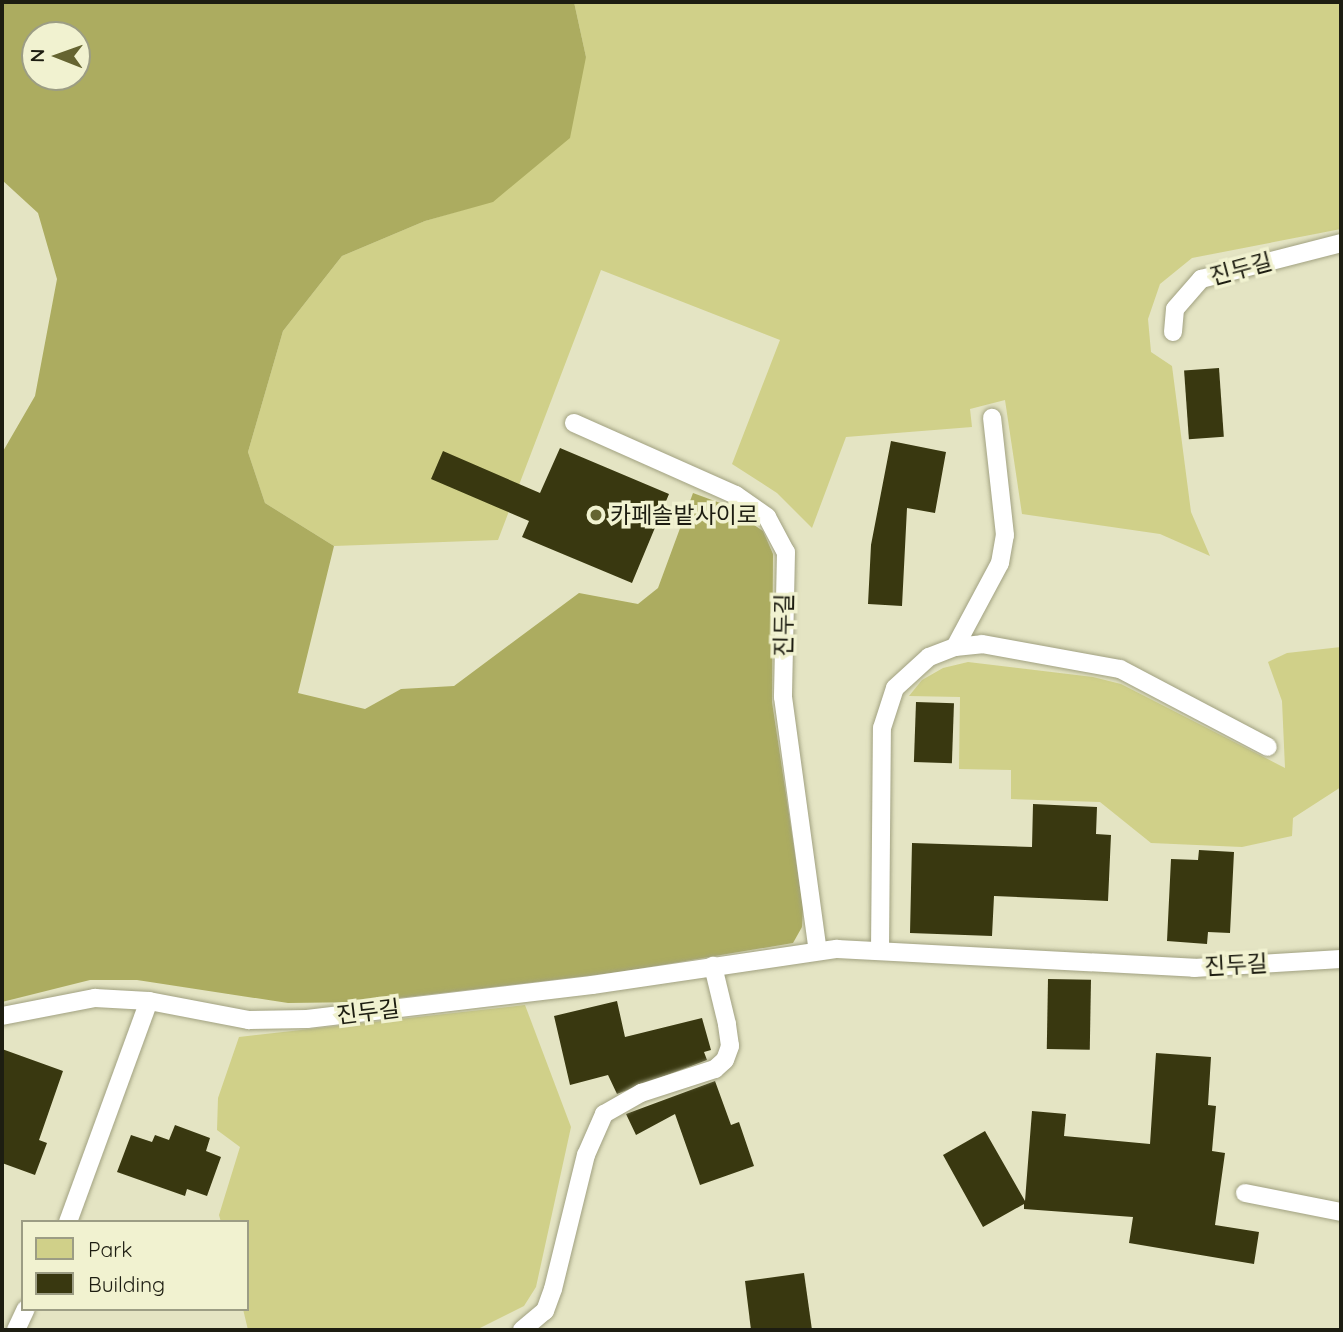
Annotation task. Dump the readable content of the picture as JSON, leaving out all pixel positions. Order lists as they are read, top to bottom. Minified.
{"streets":{"lane":["진두길"]},"places":["카페솔밭사이로"],"legend":["Park","Building"],"north":"left"}
